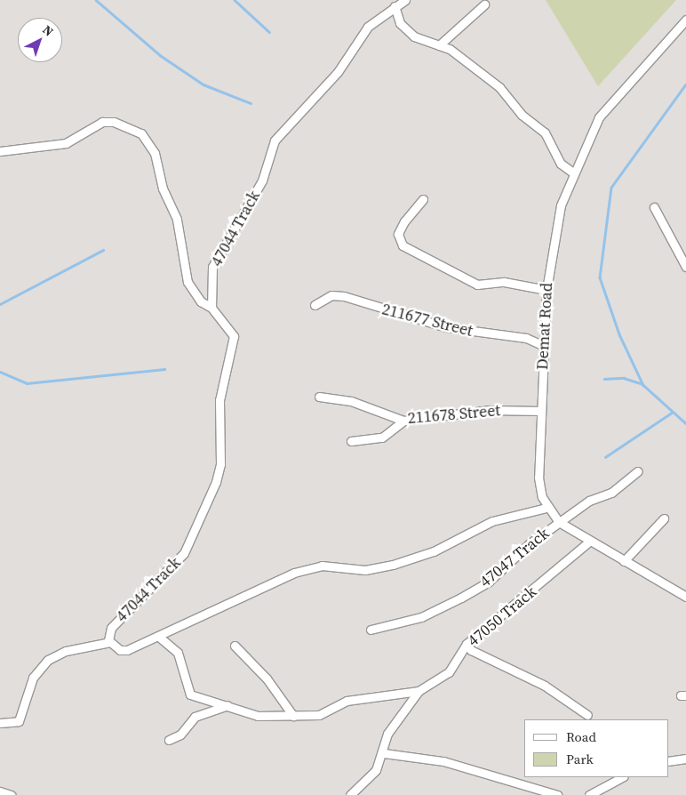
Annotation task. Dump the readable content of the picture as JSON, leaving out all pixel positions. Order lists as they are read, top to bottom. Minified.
{"streets":{"street":["47044 Track","211677 Street","Demat Road","211678 Street","47047 Track","47050 Track"]},"crossings":[["47044 Track","Demat Road"],["211677 Street","Demat Road"],["Demat Road","211678 Street"],["Demat Road","47047 Track"],["Demat Road","47050 Track"]],"legend":["Road","Park"],"north":"top right"}
